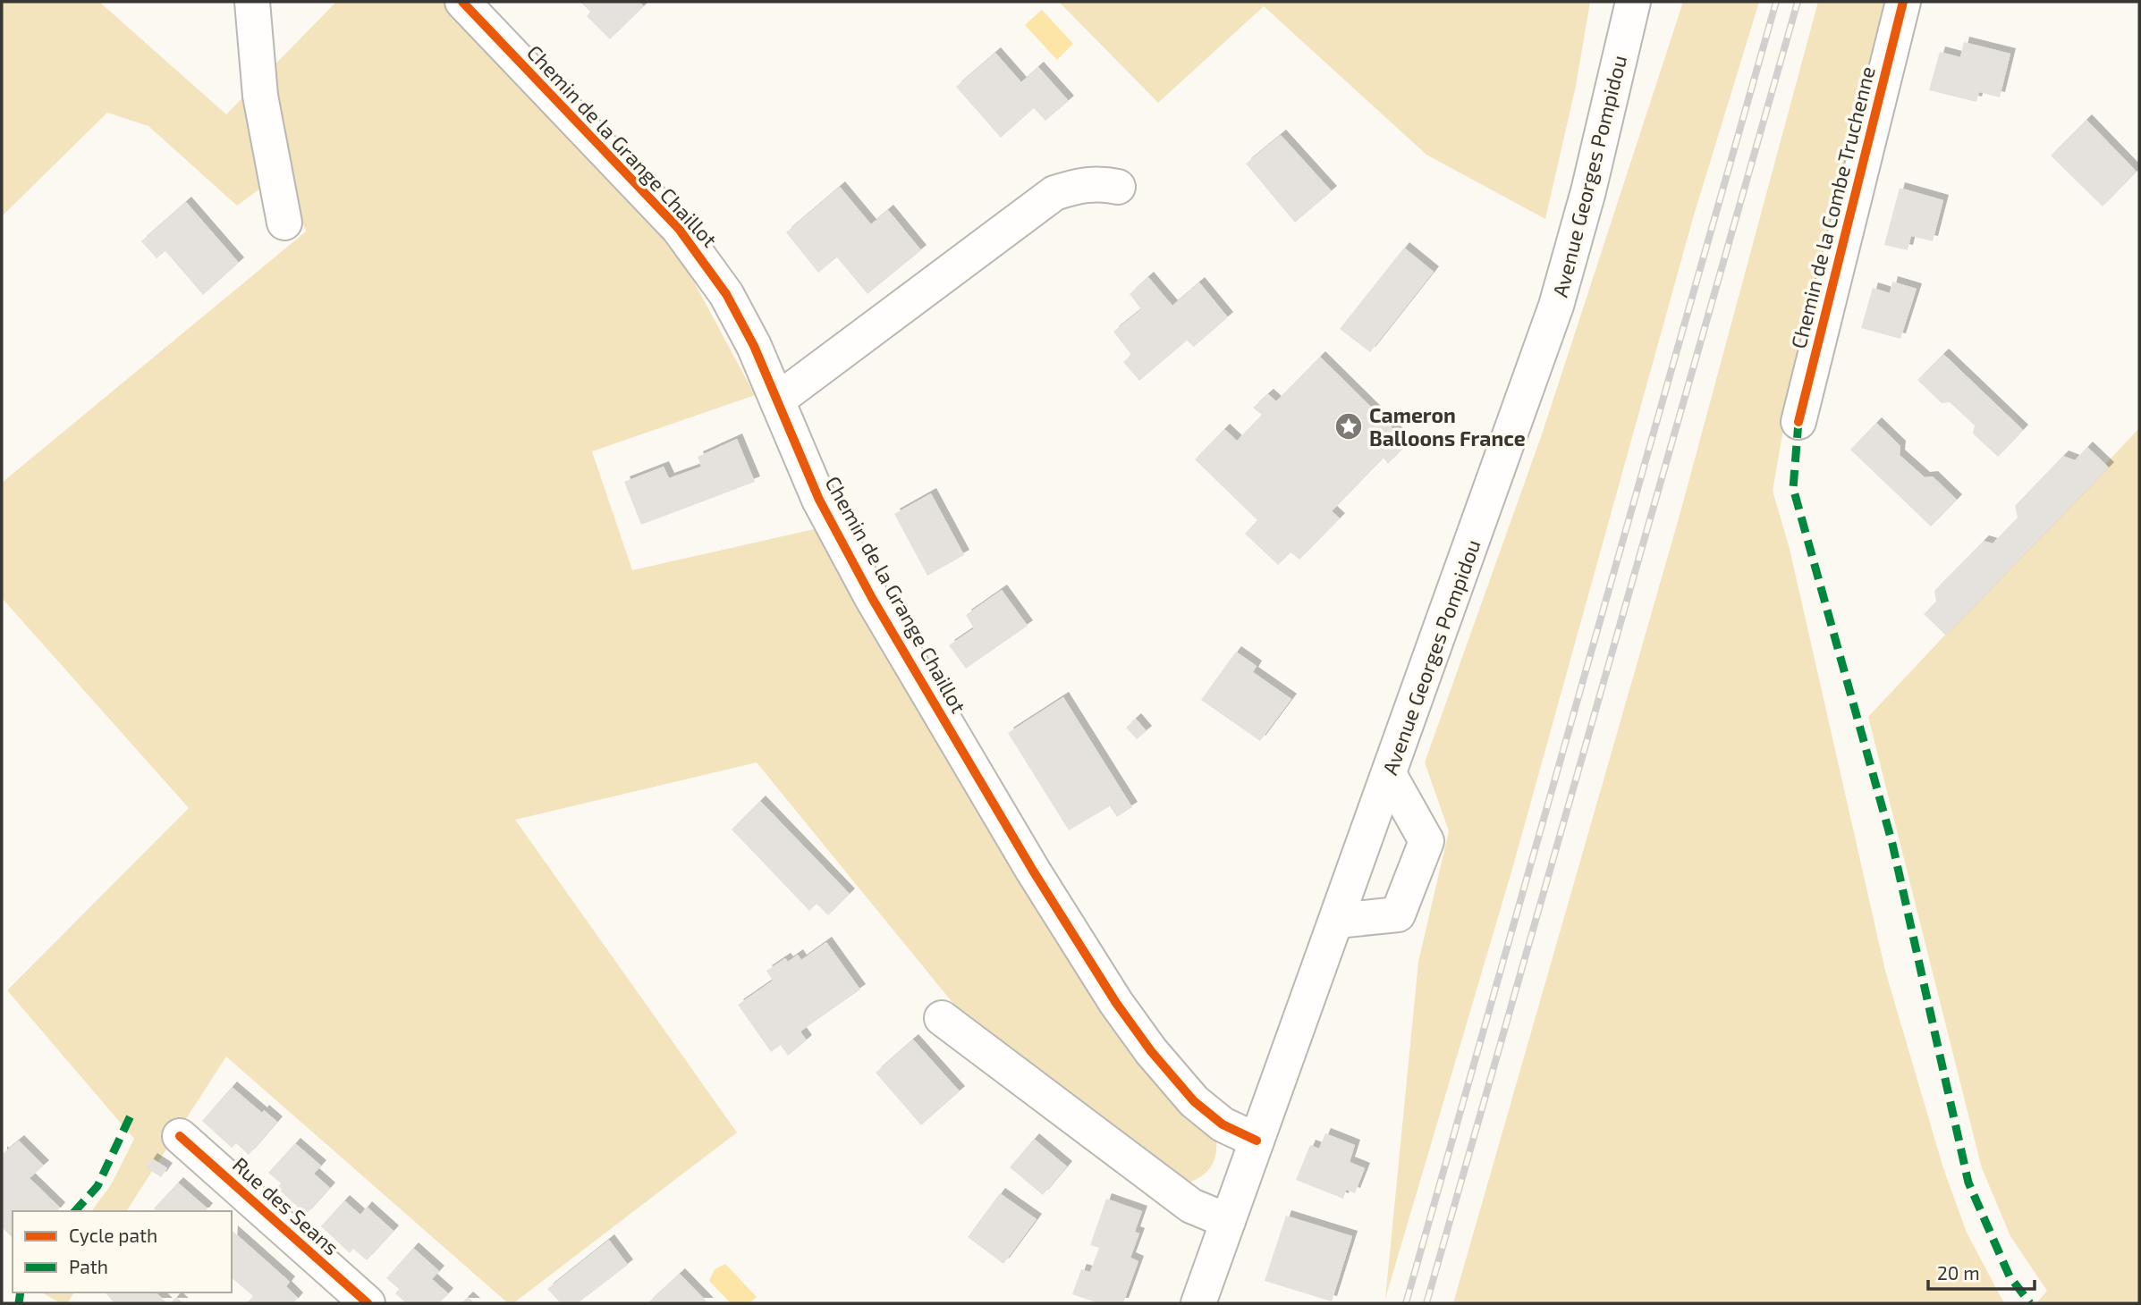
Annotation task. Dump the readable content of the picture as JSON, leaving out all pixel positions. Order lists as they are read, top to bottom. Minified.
{"streets":{"street":["Chemin de la Grange Chaillot","Avenue Georges Pompidou","Chemin de la Combe Truchenne","Rue des Seans"]},"crossings":[["Chemin de la Grange Chaillot","Avenue Georges Pompidou"]],"places":{"place":["Cameron Balloons France"]},"legend":["Cycle path","Path"],"scale_bar":"20 m"}
